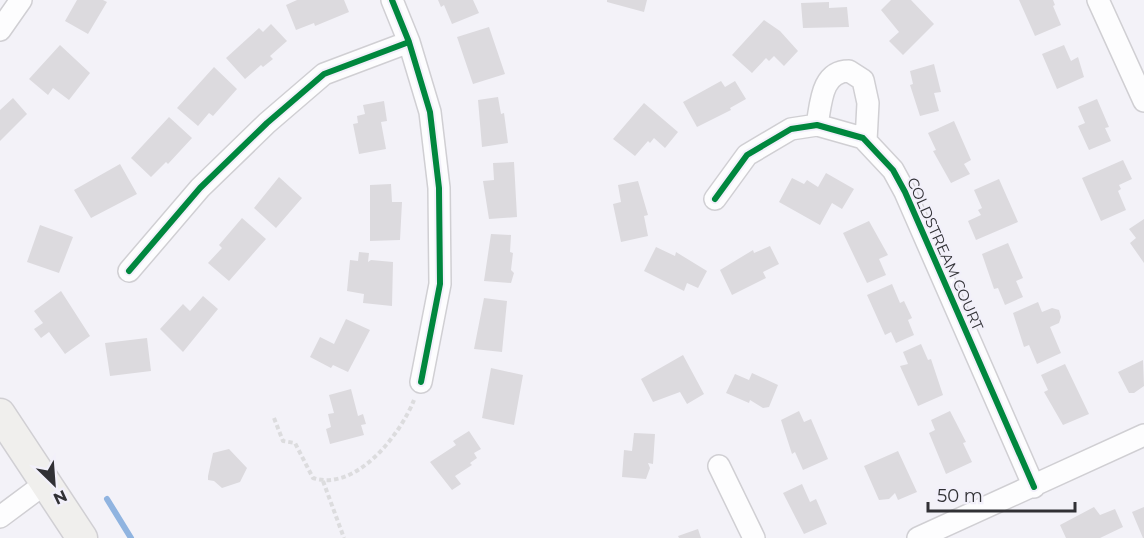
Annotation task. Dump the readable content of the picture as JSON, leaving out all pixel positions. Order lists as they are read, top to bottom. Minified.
{"streets":{"street":["COLDSTREAM COURT"]},"scale_bar":"50 m","north":"bottom right"}
